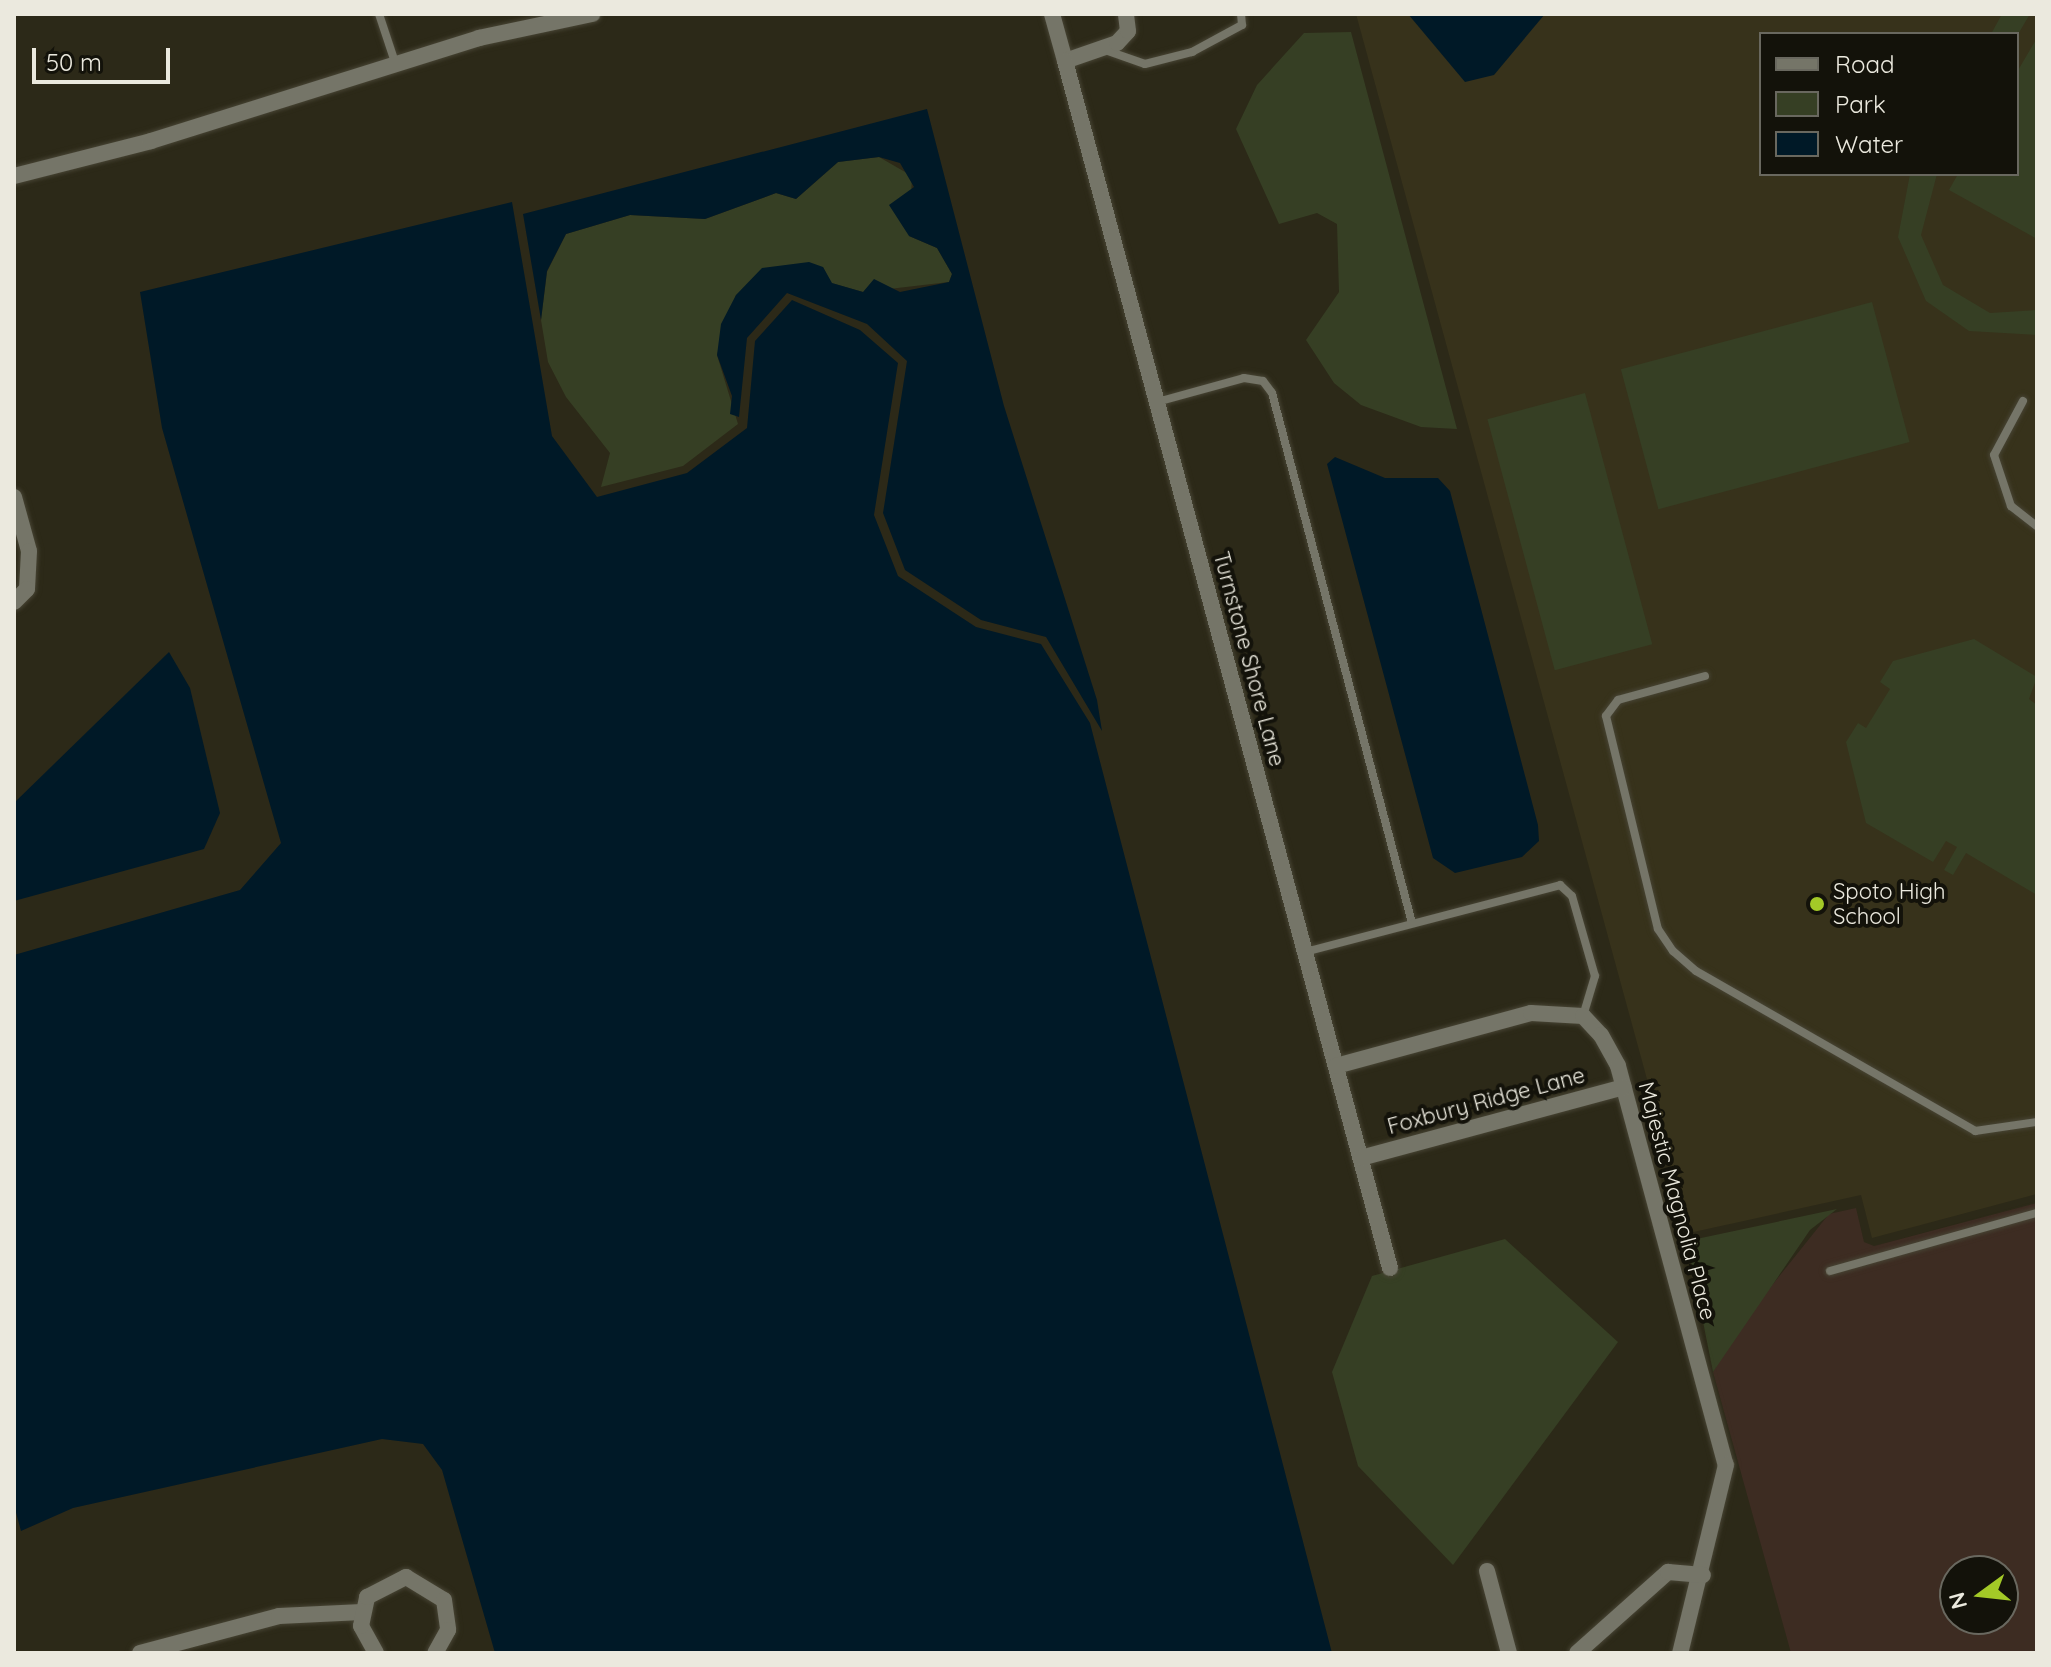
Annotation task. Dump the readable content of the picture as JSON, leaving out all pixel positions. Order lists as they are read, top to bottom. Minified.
{"streets":{"street":["Turnstone Shore Lane","Foxbury Ridge Lane","Majestic Magnolia Place"]},"crossings":[["Turnstone Shore Lane","Foxbury Ridge Lane"],["Foxbury Ridge Lane","Majestic Magnolia Place"]],"places":["Spoto High School"],"legend":["Road","Park","Water"],"scale_bar":"50 m","north":"left"}
